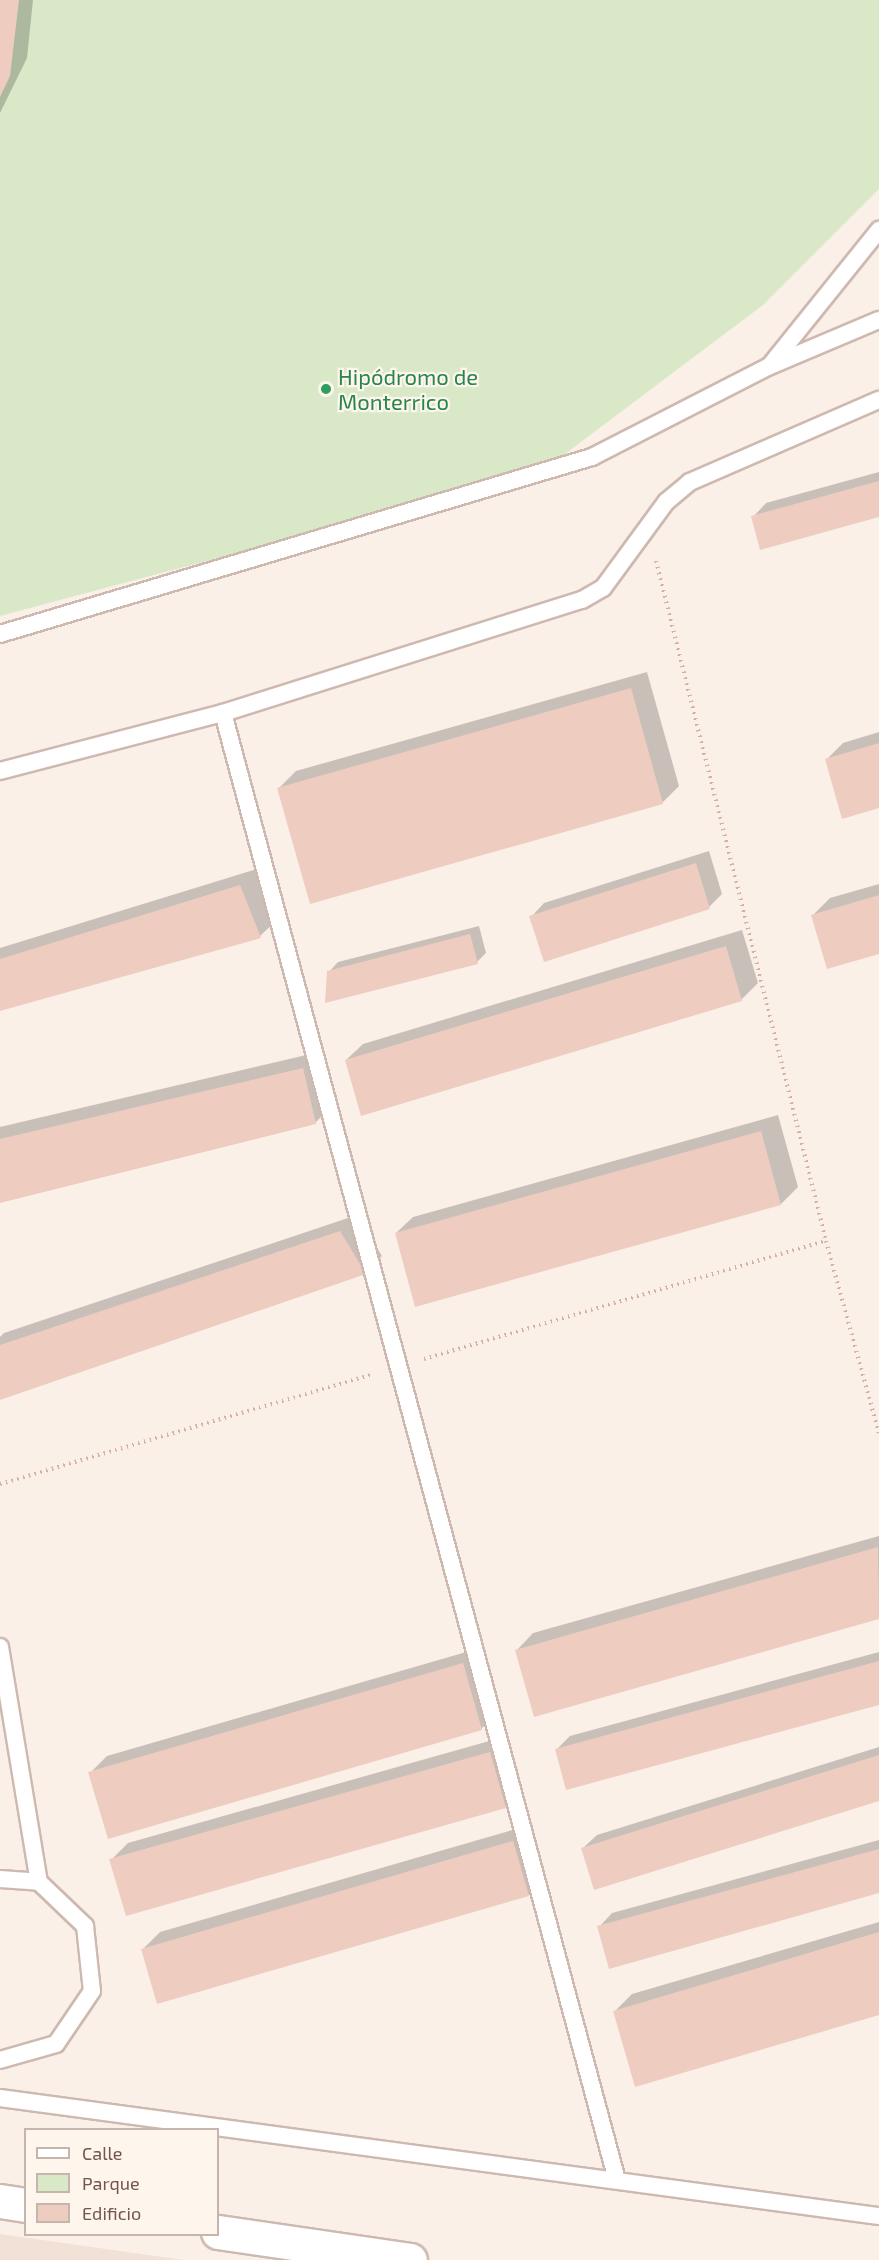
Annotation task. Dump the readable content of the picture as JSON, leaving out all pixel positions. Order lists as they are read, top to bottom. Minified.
{"places":["Hipódromo de Monterrico"],"legend":["Calle","Parque","Edificio"]}
